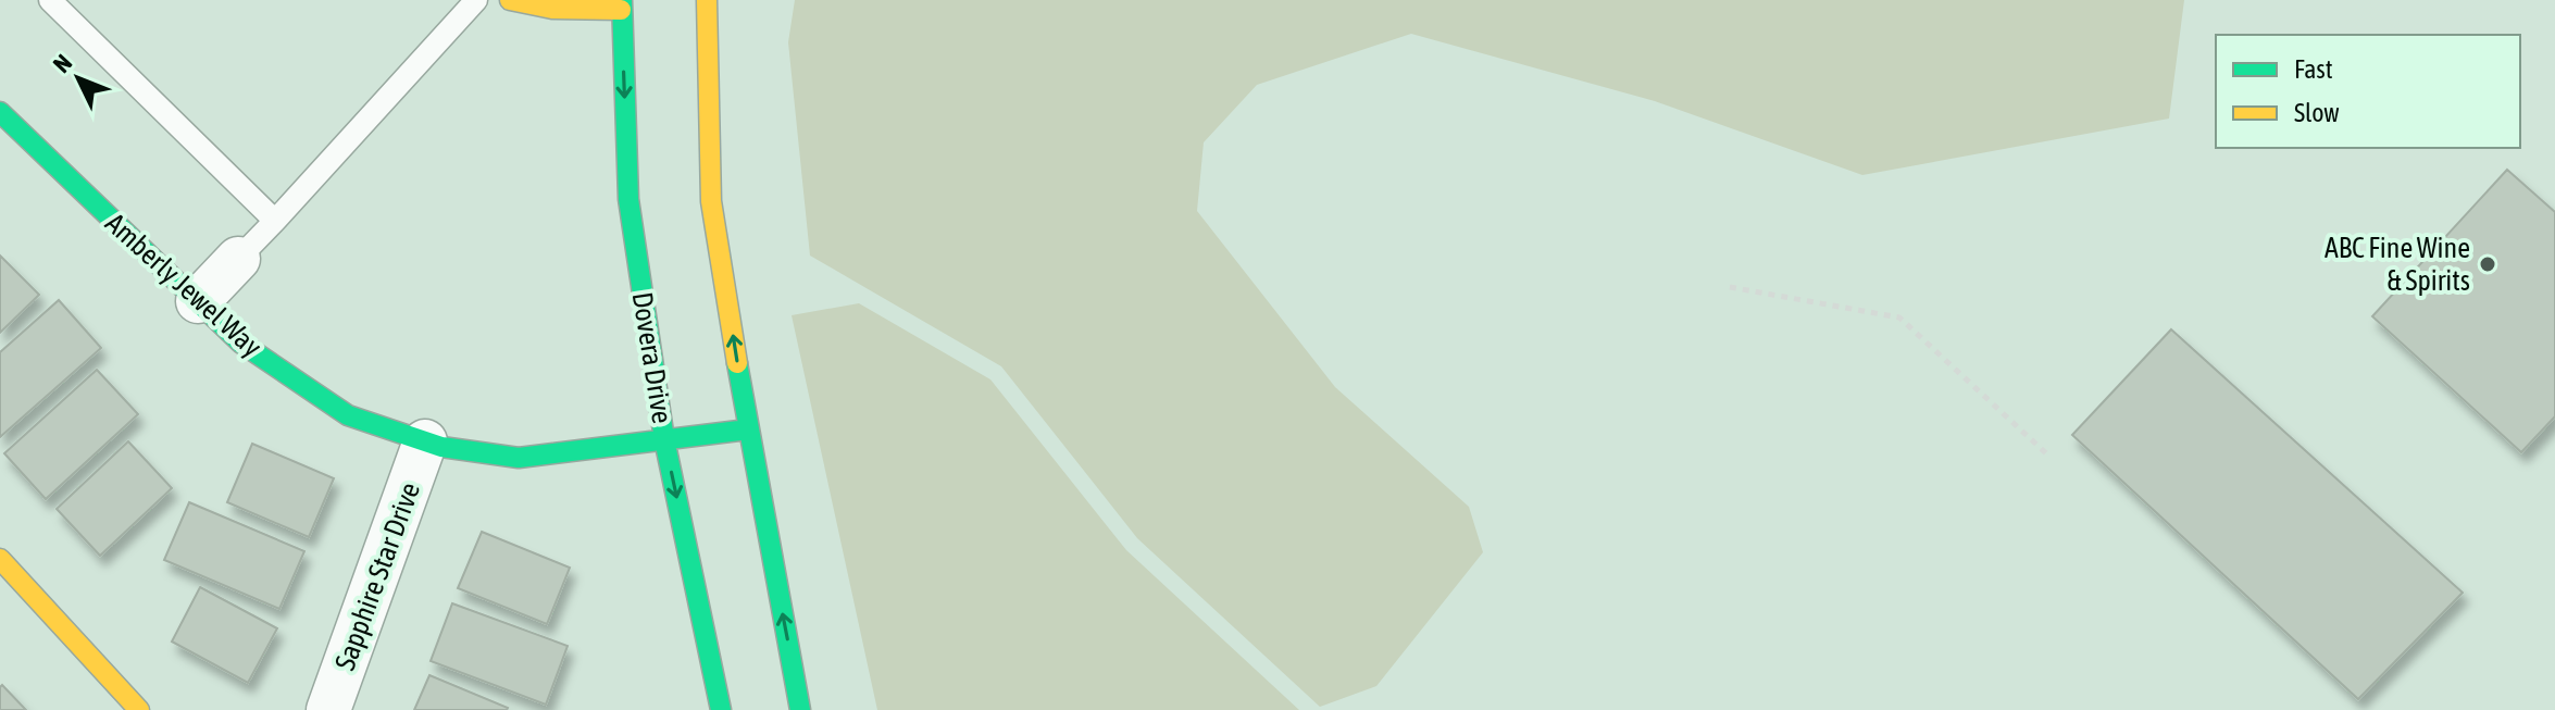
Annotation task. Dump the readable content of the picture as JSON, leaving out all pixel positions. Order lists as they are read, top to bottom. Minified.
{"streets":{"street":["Amberly Jewel Way","Dovera Drive","Sapphire Star Drive"]},"crossings":[["Amberly Jewel Way","Dovera Drive"],["Amberly Jewel Way","Sapphire Star Drive"]],"places":["ABC Fine Wine & Spirits"],"legend":["Fast","Slow"],"north":"top left"}
